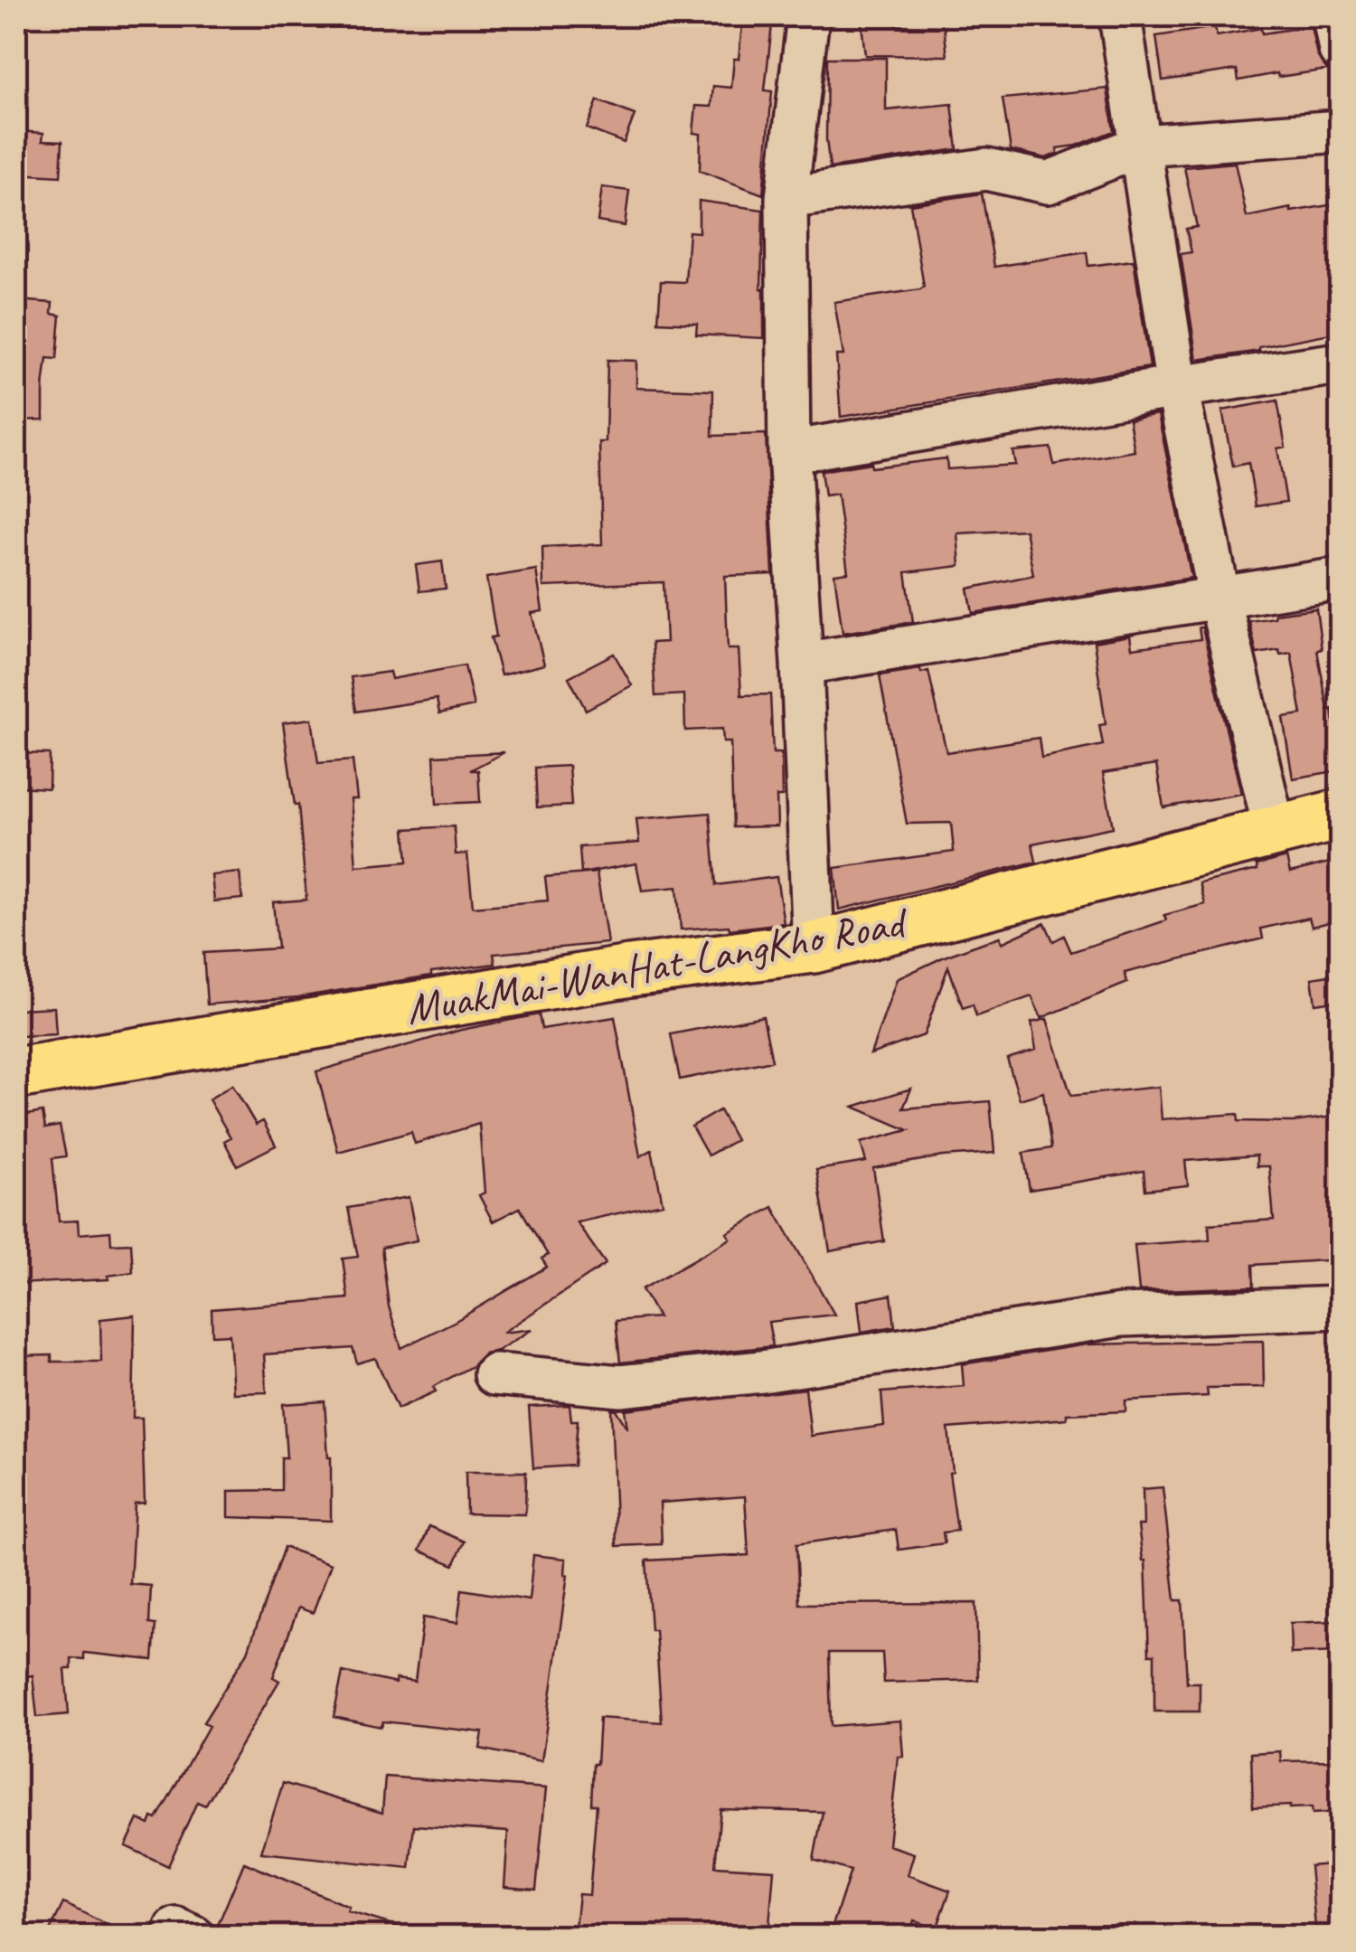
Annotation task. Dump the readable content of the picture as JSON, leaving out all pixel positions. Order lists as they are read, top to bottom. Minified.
{"streets":{"main road":["MuakMai-WanHat-LangKho Road"]}}
